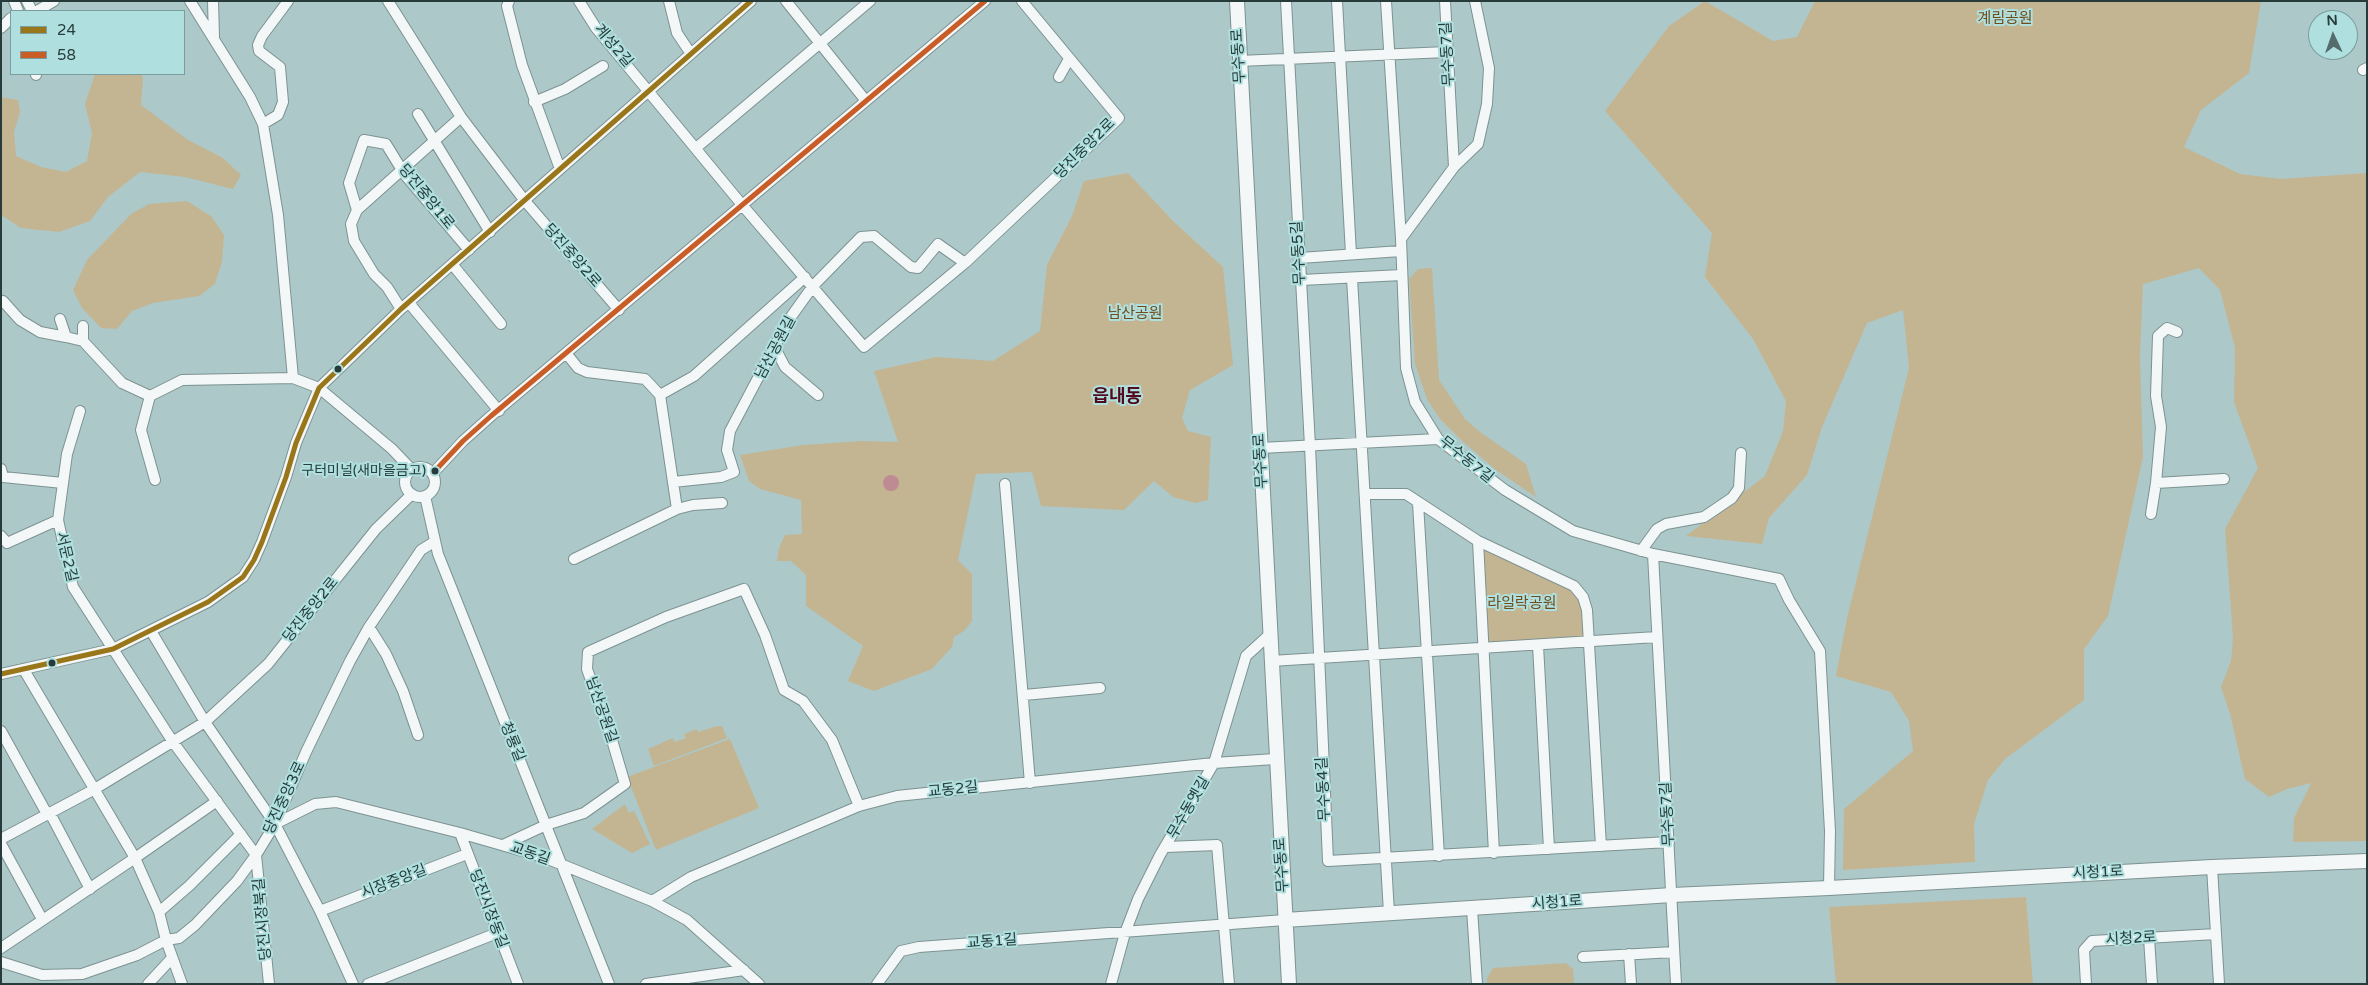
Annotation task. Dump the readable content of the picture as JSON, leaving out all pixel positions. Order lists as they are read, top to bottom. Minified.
{"streets":{"street":["계성2길","무수동7길","무수동로","당진중앙2로","당진중앙1로","무수동5길","남산공원길","서문2길","청룡길","무수동4길","교동2길","당진중앙3로","무수동옛길","교동길","시청1로","시장중앙길","당진시장동길","당진시장북길","시청2로","교동1길"]},"crossings":[["무수동7길","무수동4길"],["무수동7길","시청1로"],["무수동로","교동2길"],["무수동로","무수동옛길"],["무수동로","시청1로"],["당진중앙2로","남산공원길"],["당진중앙2로","청룡길"],["무수동5길","무수동4길"],["남산공원길","청룡길"],["남산공원길","교동2길"],["청룡길","당진중앙3로"],["청룡길","교동길"],["교동2길","무수동옛길"],["교동2길","교동길"],["당진중앙3로","교동길"],["당진중앙3로","당진시장북길"],["무수동옛길","교동1길"],["교동길","당진시장동길"],["시장중앙길","당진시장동길"]],"districts":["읍내동"],"parks":["계림공원","남산공원","라일락공원"],"places":["구터미널(새마을금고)"],"lines":["transit line 24","transit line 58"],"legend":["24","58"],"north":"top"}
